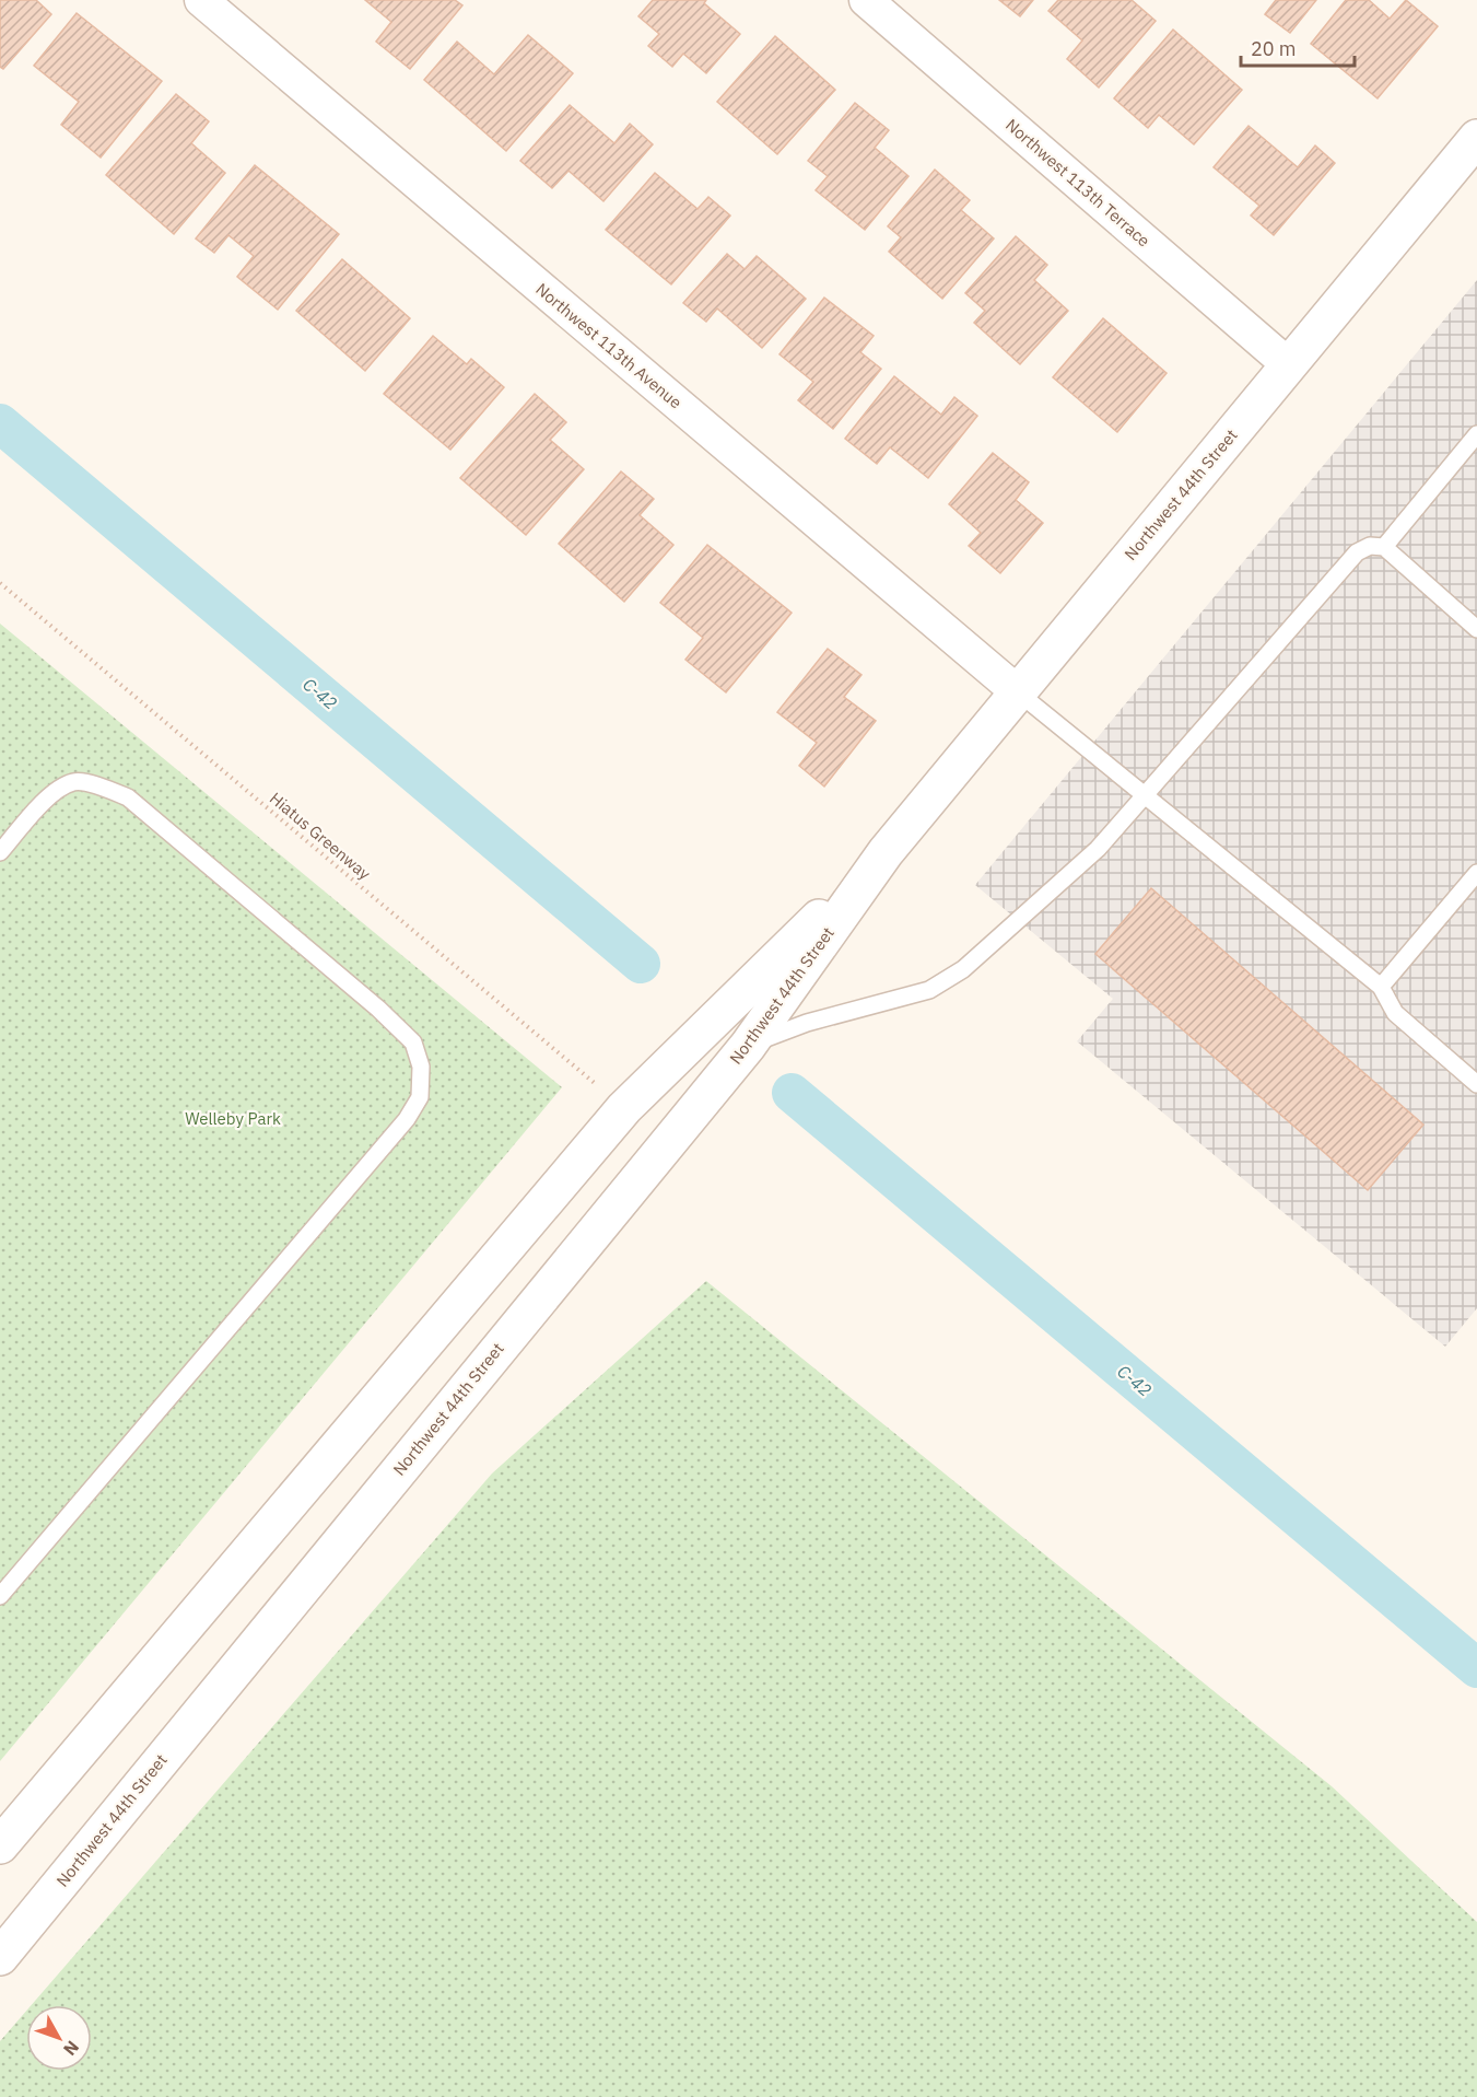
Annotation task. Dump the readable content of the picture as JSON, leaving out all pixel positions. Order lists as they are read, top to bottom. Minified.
{"streets":{"street":["Northwest 113th Terrace","Northwest 113th Avenue","Northwest 44th Street"],"path":["Hiatus Greenway"]},"crossings":[["Northwest 113th Terrace","Northwest 44th Street"],["Northwest 113th Avenue","Northwest 44th Street"],["Northwest 44th Street","Hiatus Greenway"]],"water":["C-42"],"parks":["Welleby Park"],"scale_bar":"20 m","north":"bottom right"}
